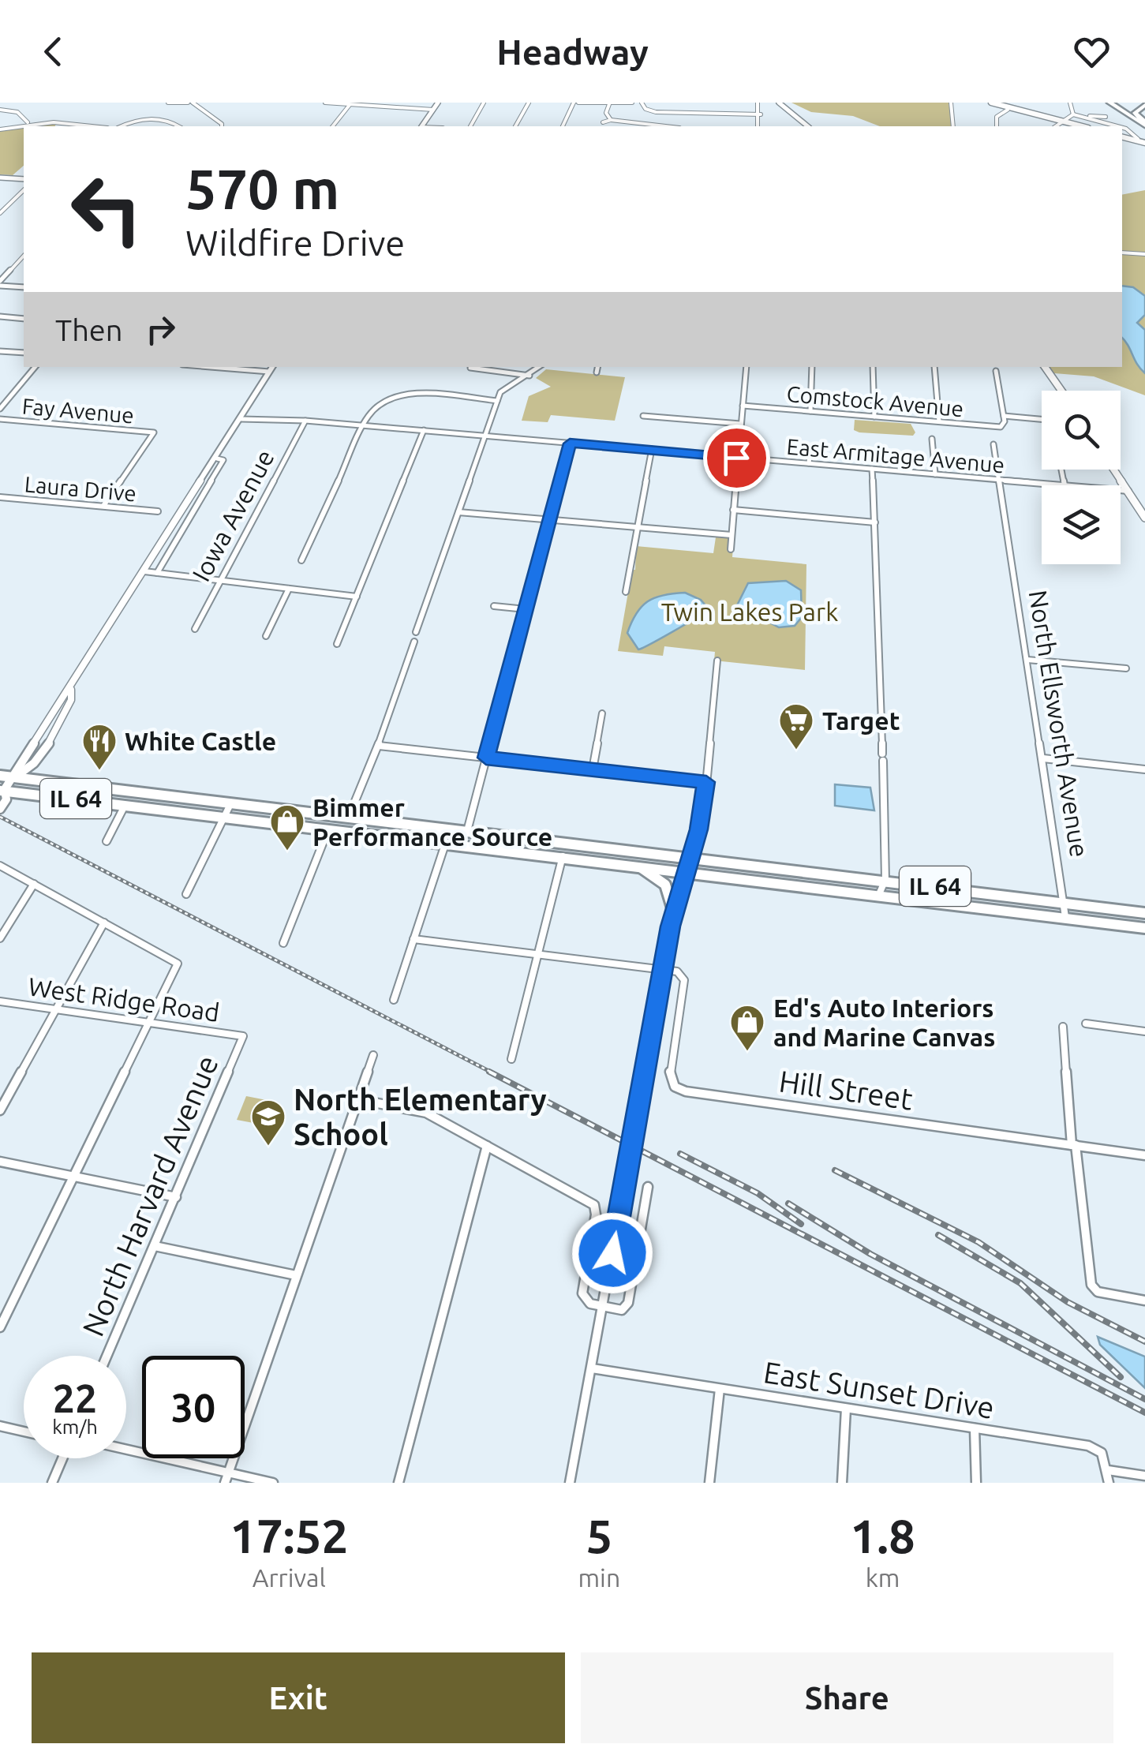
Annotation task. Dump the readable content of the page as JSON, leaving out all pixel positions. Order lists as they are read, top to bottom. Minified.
{"streets":{"main road":["IL 64"],"street":["Comstock Avenue","Fay Avenue","East Armitage Avenue","Laura Drive","Iowa Avenue","North Ellsworth Avenue","West Ridge Road","Hill Street","North Harvard Avenue","East Sunset Drive"]},"crossings":[["Fay Avenue","Laura Drive"],["East Armitage Avenue","Iowa Avenue"],["East Armitage Avenue","North Ellsworth Avenue"],["North Ellsworth Avenue","IL 64"],["West Ridge Road","North Harvard Avenue"]],"parks":["Twin Lakes Park"],"places":{"supermarket":["Target"],"restaurant":["White Castle"],"shop":["Bimmer Performance Source","Ed's Auto Interiors and Marine Canvas"],"school or university":["North Elementary School"]},"page":{"header":"Headway","turn":["570 m","Wildfire Drive"],"then":"Then","speed":"22 km/h","limit":"30","eta":["17:52","Arrival","5","min","1.8","km"],"buttons":["Exit","Share"]}}
